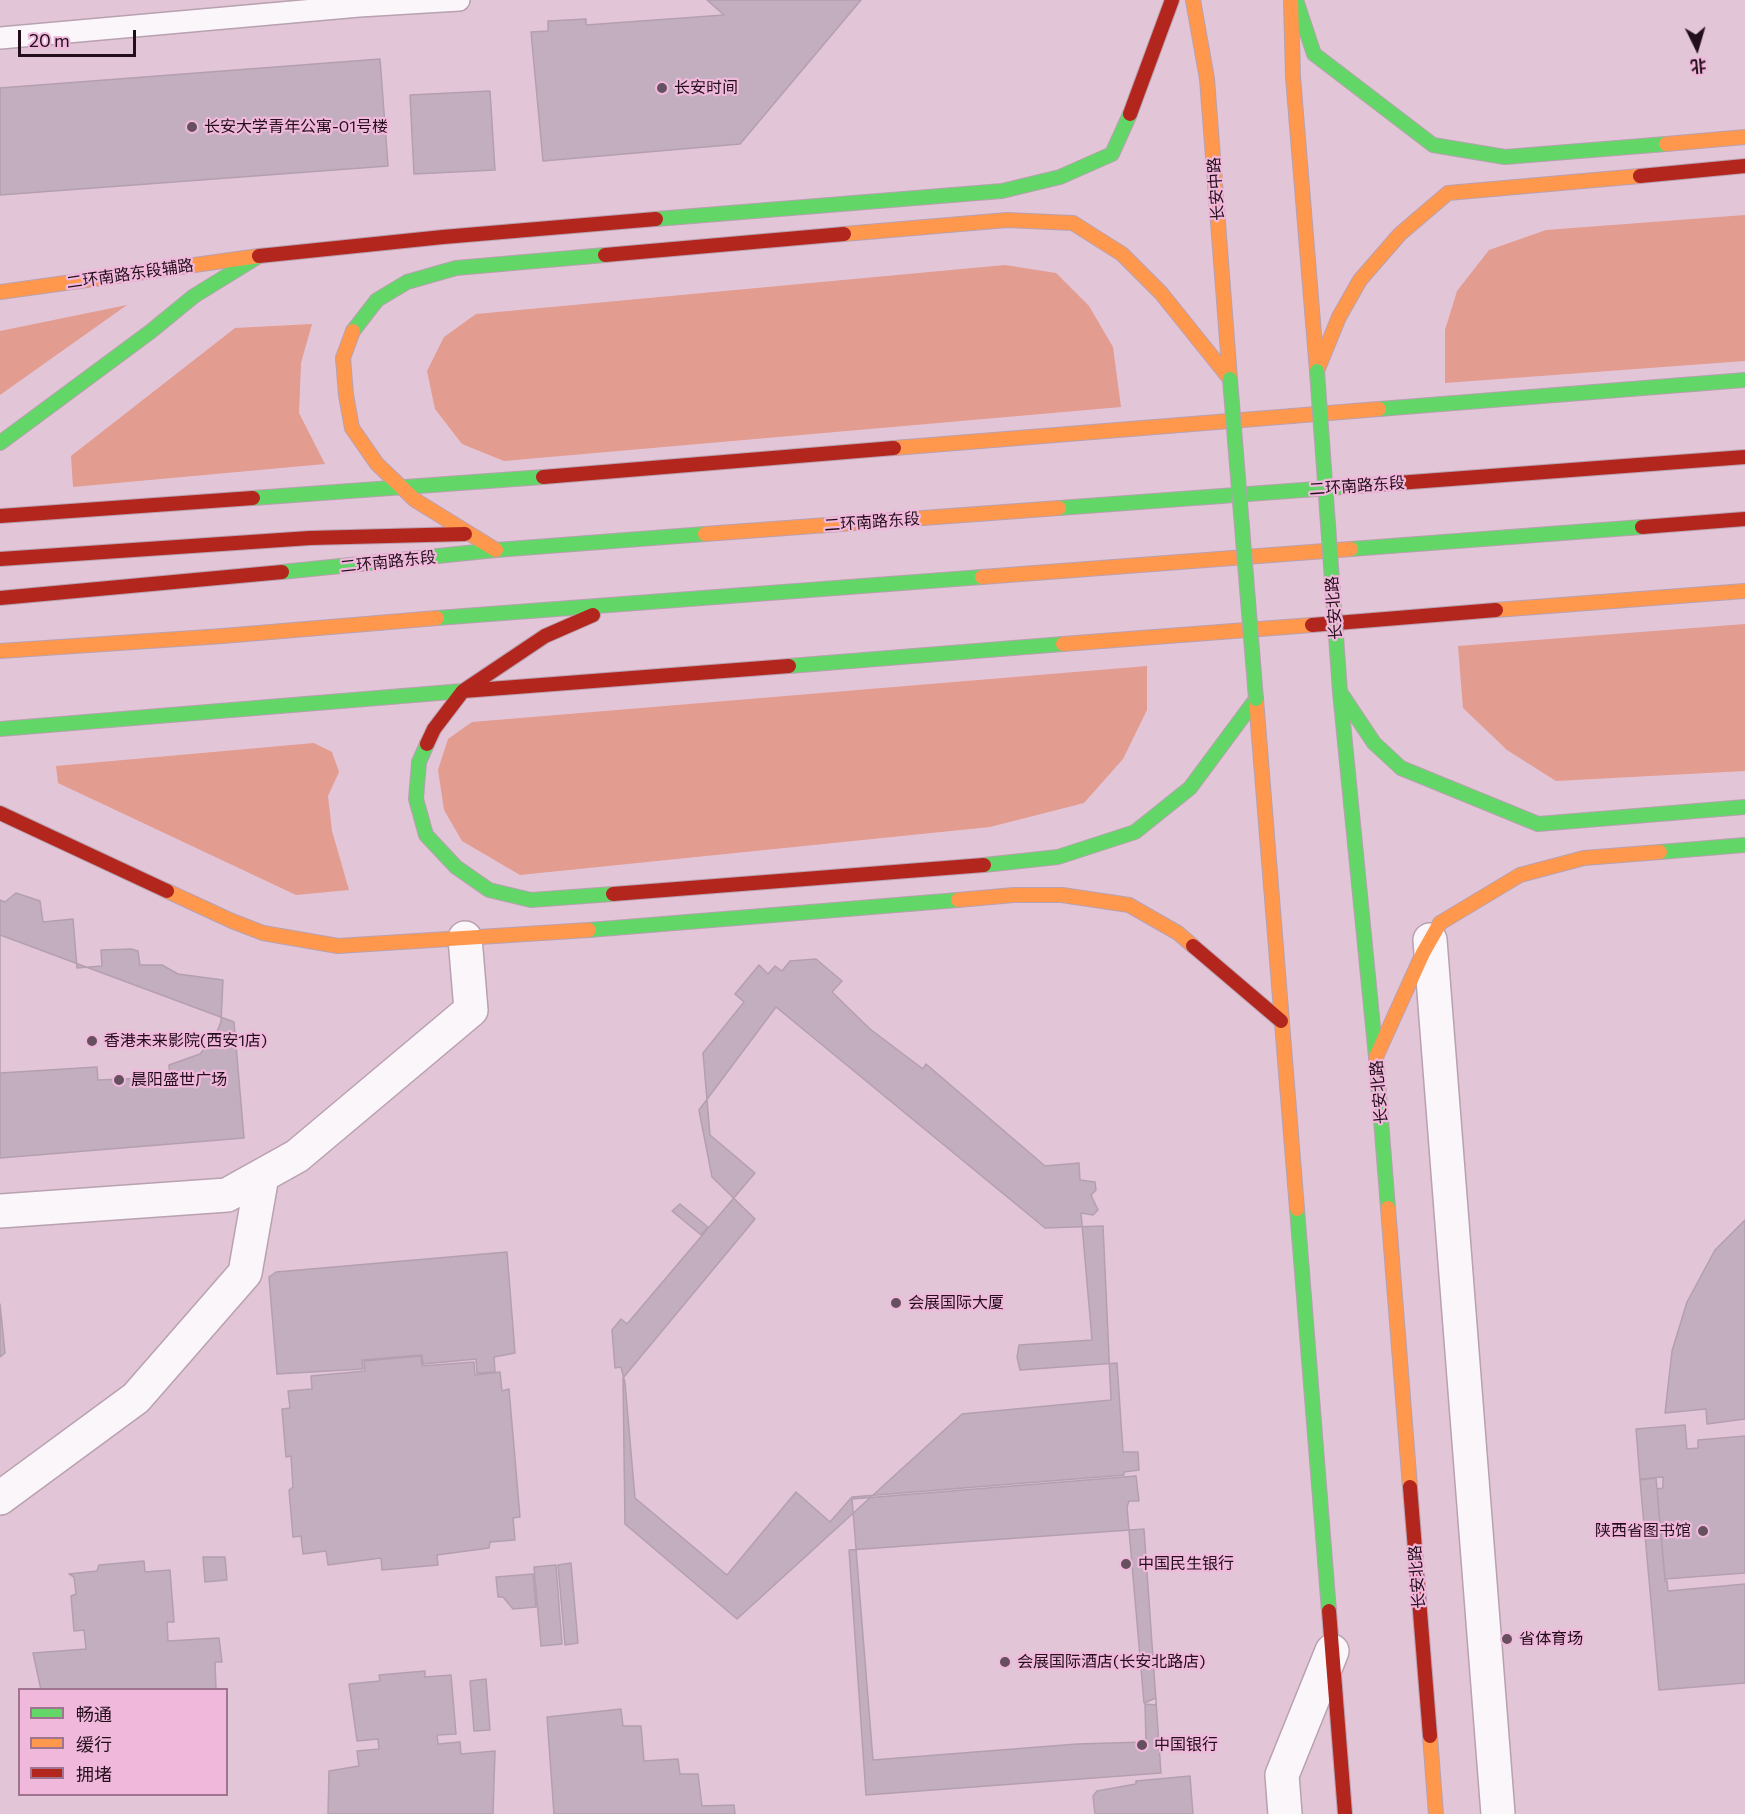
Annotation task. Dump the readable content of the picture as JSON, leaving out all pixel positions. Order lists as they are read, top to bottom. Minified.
{"streets":{"main road":["长安中路","二环南路东段辅路","二环南路东段","长安北路"]},"places":["长安时间","长安大学青年公寓-01号楼","香港未来影院(西安1店)","晨阳盛世广场","会展国际大厦","陕西省图书馆","中国民生银行","省体育场","会展国际酒店(长安北路店)","中国银行"],"legend":["畅通","缓行","拥堵"],"scale_bar":"20 m","north":"bottom"}
